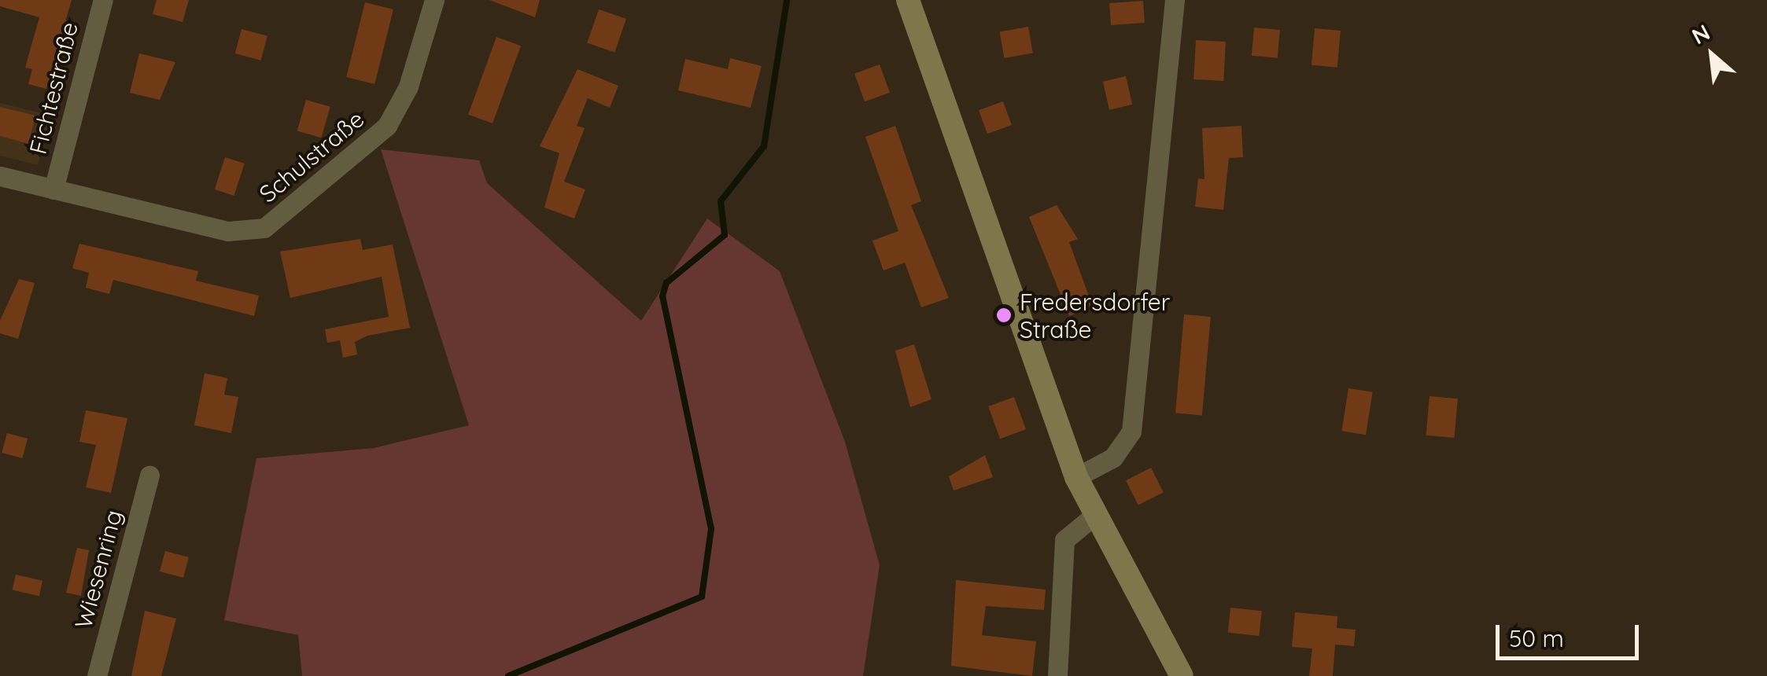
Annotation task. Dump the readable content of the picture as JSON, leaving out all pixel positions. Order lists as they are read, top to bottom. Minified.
{"streets":{"street":["Fichtestraße","Schulstraße","Wiesenring"]},"crossings":[["Fichtestraße","Schulstraße"]],"places":["Fredersdorfer Straße"],"scale_bar":"50 m","north":"top left"}
